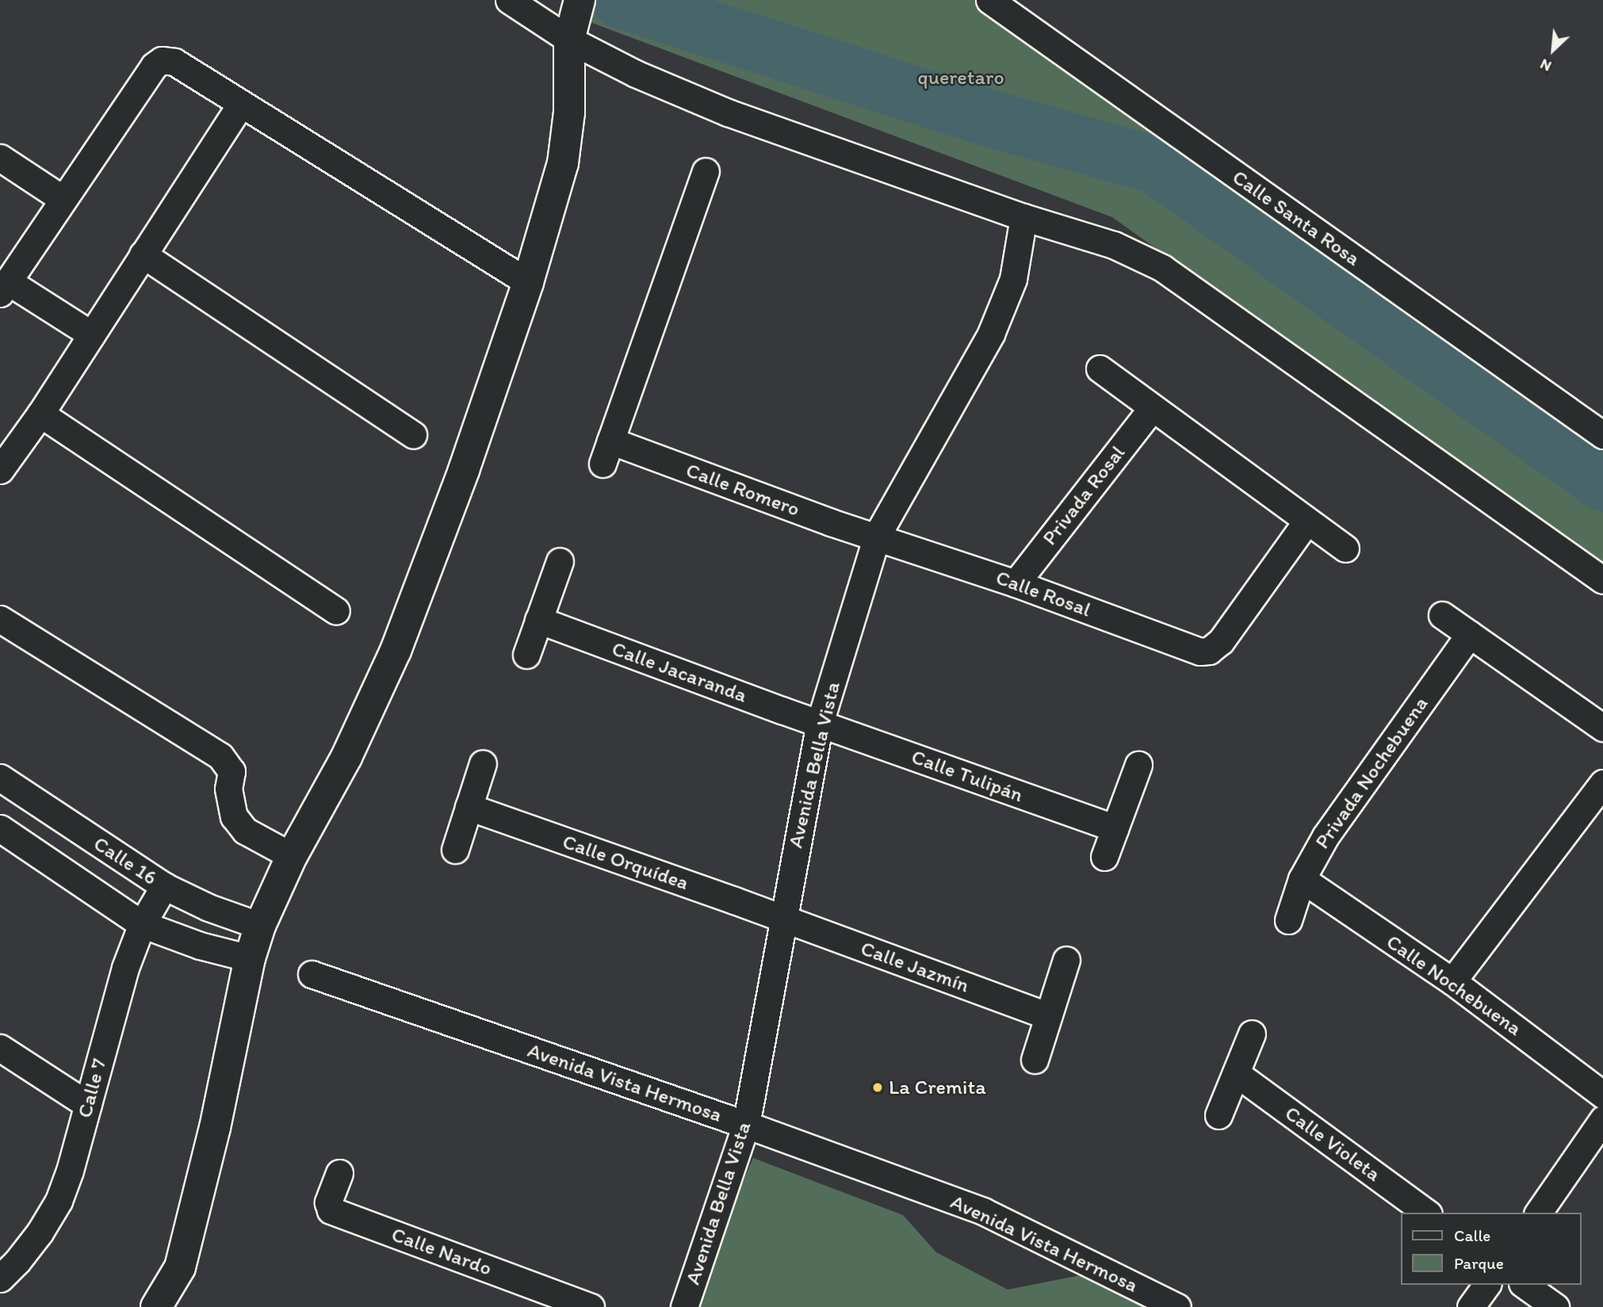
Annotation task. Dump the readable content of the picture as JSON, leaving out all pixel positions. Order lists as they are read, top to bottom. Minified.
{"streets":{"street":["Calle Santa Rosa","Calle Romero","Privada Rosal","Calle Rosal","Calle Jacaranda","Avenida Bella Vista","Privada Nochebuena","Calle Tulipán","Calle 16","Calle Orquídea","Calle Jazmín","Calle Nochebuena","Avenida Vista Hermosa","Calle 7","Calle Violeta","Calle Nardo"]},"crossings":[["Calle Romero","Calle Rosal"],["Calle Romero","Avenida Bella Vista"],["Privada Rosal","Calle Rosal"],["Calle Rosal","Avenida Bella Vista"],["Calle Jacaranda","Avenida Bella Vista"],["Calle Jacaranda","Calle Tulipán"],["Avenida Bella Vista","Calle Tulipán"],["Avenida Bella Vista","Calle Orquídea"],["Avenida Bella Vista","Calle Jazmín"],["Avenida Bella Vista","Avenida Vista Hermosa"],["Privada Nochebuena","Calle Nochebuena"],["Calle 16","Calle 7"],["Calle Orquídea","Calle Jazmín"]],"parks":["queretaro"],"places":["La Cremita"],"legend":["Calle","Parque"],"north":"bottom left"}
